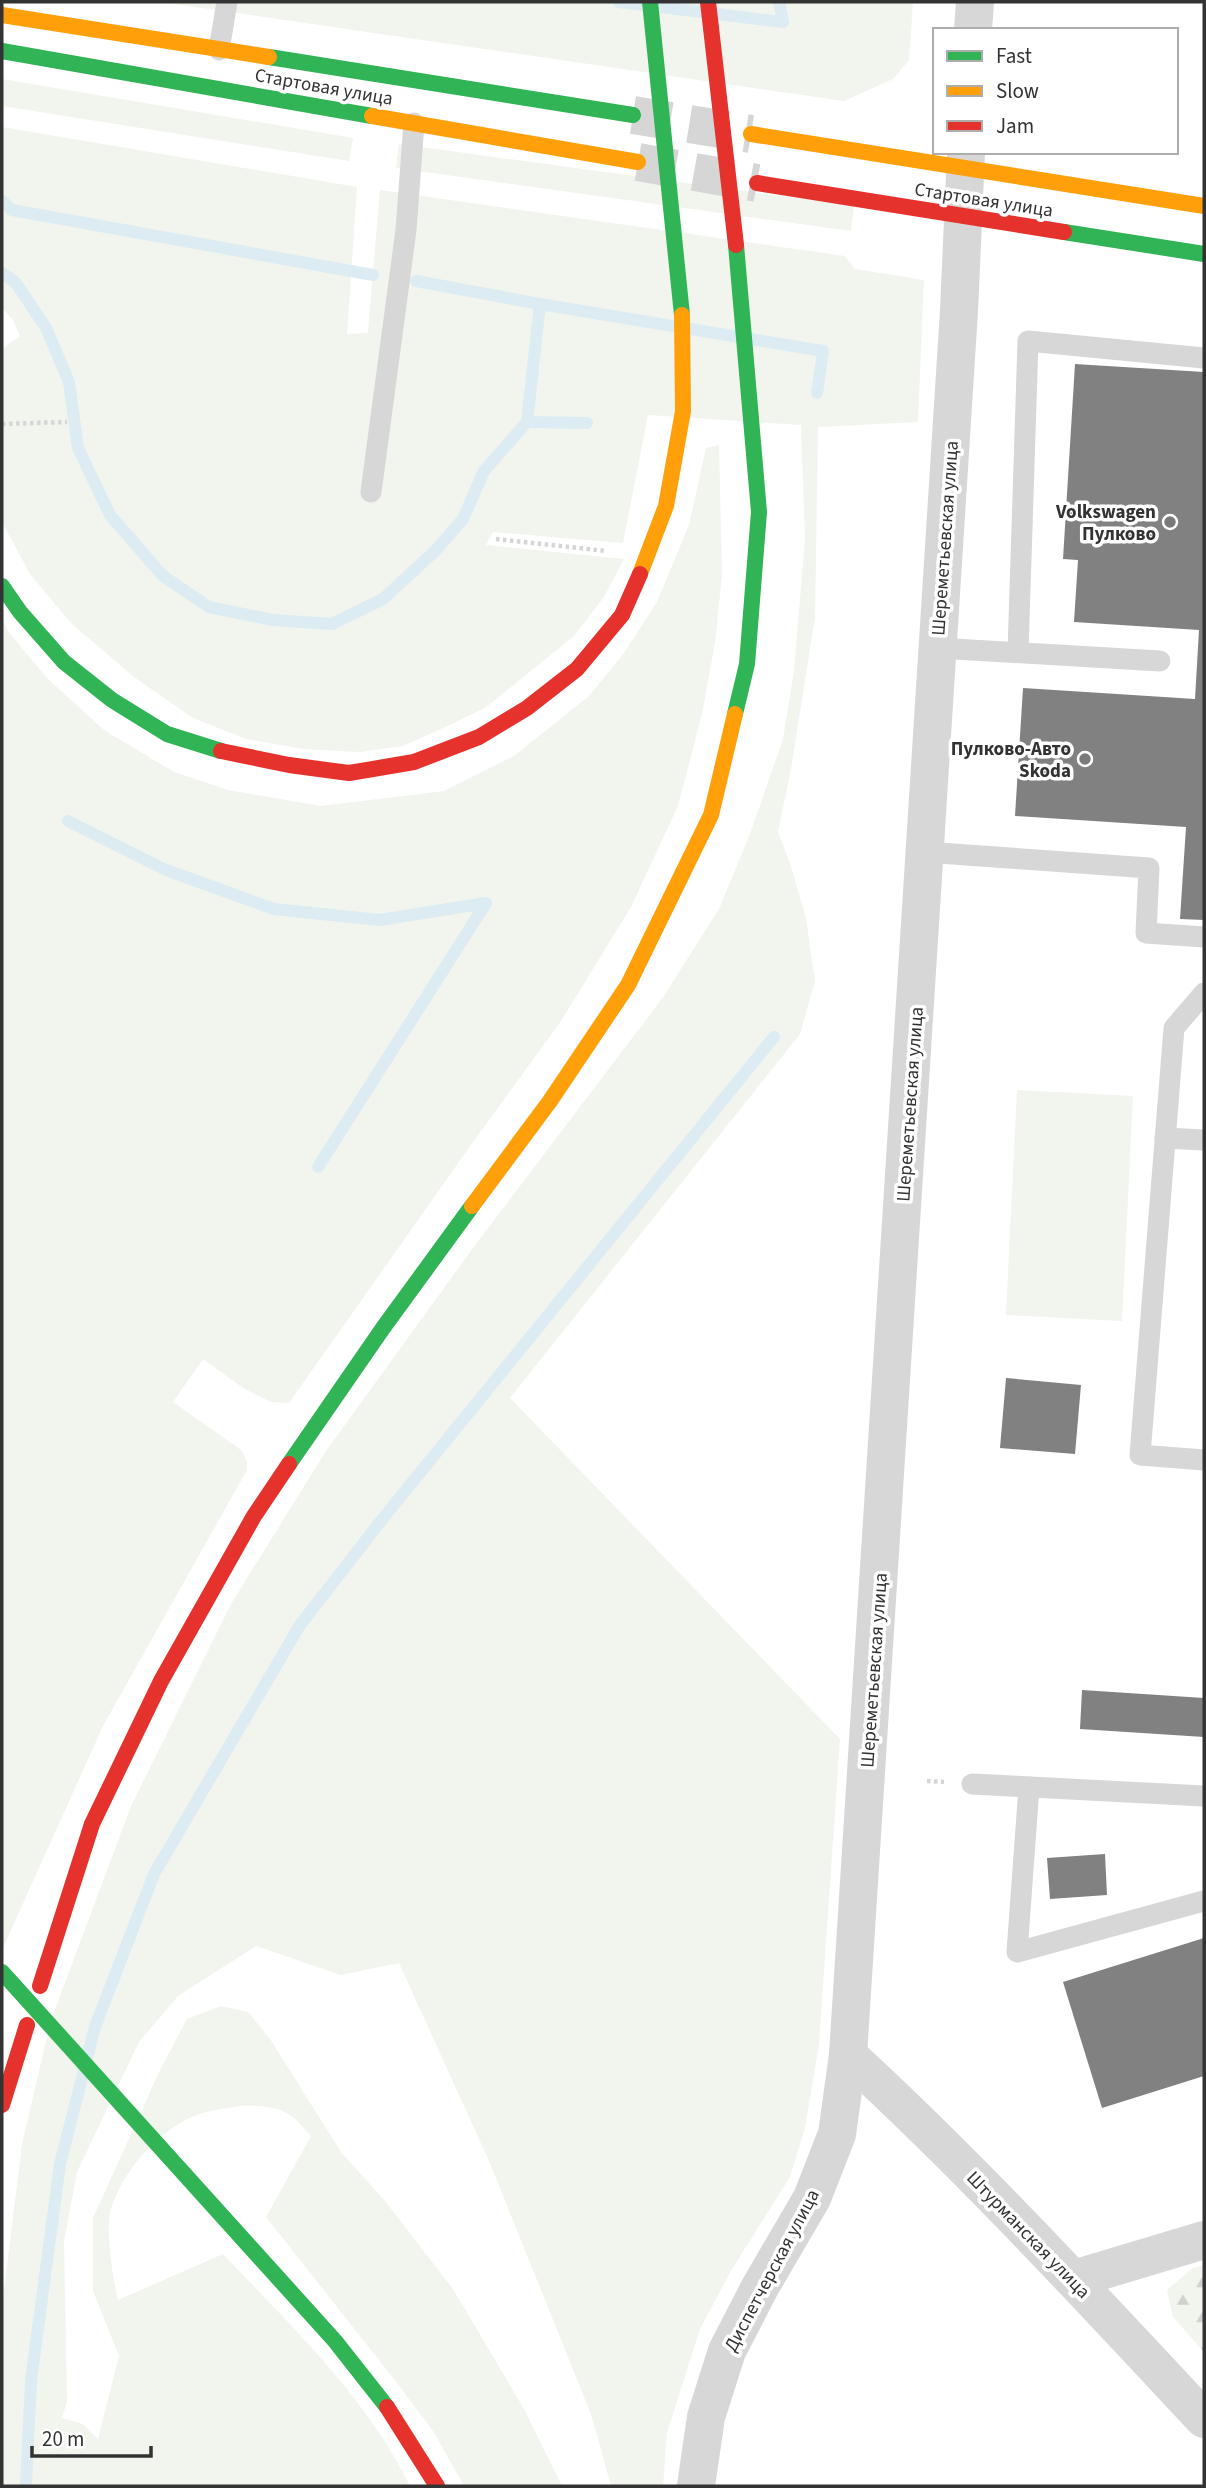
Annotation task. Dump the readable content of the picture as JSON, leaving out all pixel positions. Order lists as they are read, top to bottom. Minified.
{"streets":{"main road":["Стартовая улица"],"street":["Шереметьевская улица","Штурманская улица","Диспетчерская улица"]},"crossings":[["Стартовая улица","Шереметьевская улица"],["Шереметьевская улица","Штурманская улица"],["Шереметьевская улица","Диспетчерская улица"],["Штурманская улица","Диспетчерская улица"]],"places":["Volkswagen Пулково","Пулково-Авто Skoda"],"legend":["Fast","Slow","Jam"],"scale_bar":"20 m"}
